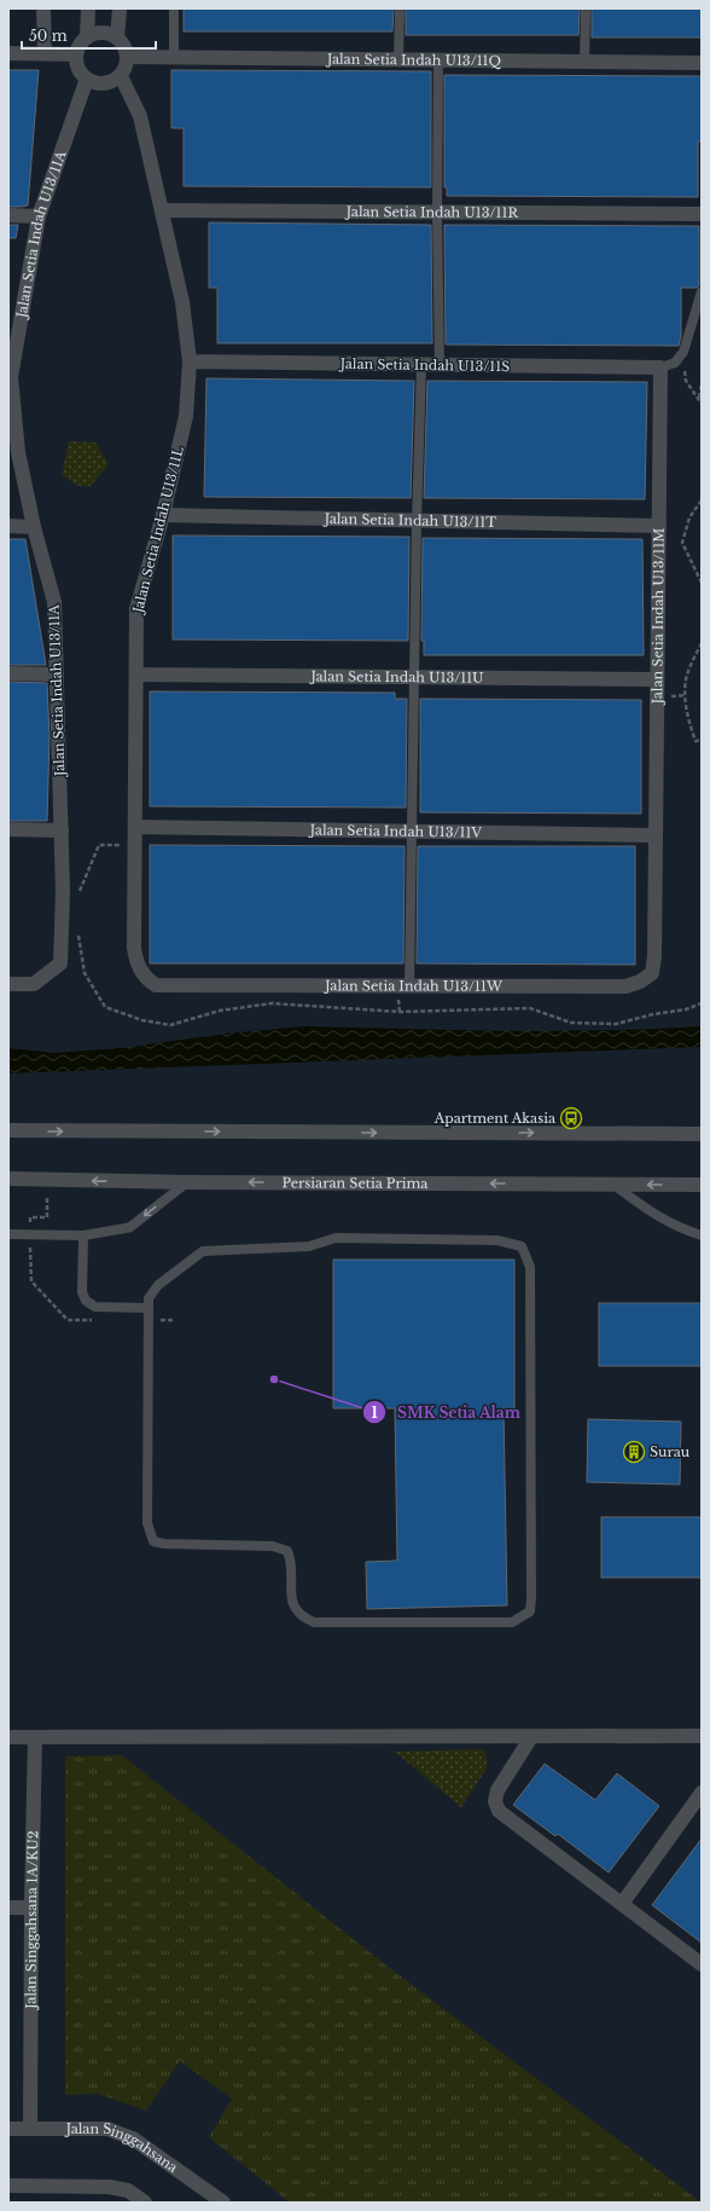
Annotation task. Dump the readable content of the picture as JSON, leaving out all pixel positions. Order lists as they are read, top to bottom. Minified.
{"streets":{"street":["Jalan Setia Indah U13/11Q","Jalan Setia Indah U13/11R","Jalan Setia Indah U13/11A","Jalan Setia Indah U13/11S","Jalan Setia Indah U13/11T","Jalan Setia Indah U13/11L","Jalan Setia Indah U13/11M","Jalan Setia Indah U13/11U","Jalan Setia Indah U13/11V","Jalan Setia Indah U13/11W","Persiaran Setia Prima","Jalan Singgahsana 1A/KU2","Jalan Singgahsana"]},"crossings":[["Jalan Setia Indah U13/11Q","Jalan Setia Indah U13/11A"],["Jalan Setia Indah U13/11Q","Jalan Setia Indah U13/11L"],["Jalan Setia Indah U13/11R","Jalan Setia Indah U13/11L"],["Jalan Setia Indah U13/11A","Jalan Setia Indah U13/11L"],["Jalan Setia Indah U13/11S","Jalan Setia Indah U13/11L"],["Jalan Setia Indah U13/11S","Jalan Setia Indah U13/11M"],["Jalan Setia Indah U13/11T","Jalan Setia Indah U13/11L"],["Jalan Setia Indah U13/11T","Jalan Setia Indah U13/11M"],["Jalan Setia Indah U13/11L","Jalan Setia Indah U13/11U"],["Jalan Setia Indah U13/11L","Jalan Setia Indah U13/11V"],["Jalan Setia Indah U13/11L","Jalan Setia Indah U13/11W"],["Jalan Setia Indah U13/11M","Jalan Setia Indah U13/11U"],["Jalan Setia Indah U13/11M","Jalan Setia Indah U13/11V"],["Jalan Setia Indah U13/11M","Jalan Setia Indah U13/11W"],["Jalan Singgahsana 1A/KU2","Jalan Singgahsana"]],"places":{"bus stop":["Apartment Akasia"],"other":["SMK Setia Alam"],"building":["Surau"]},"scale_bar":"50 m"}
